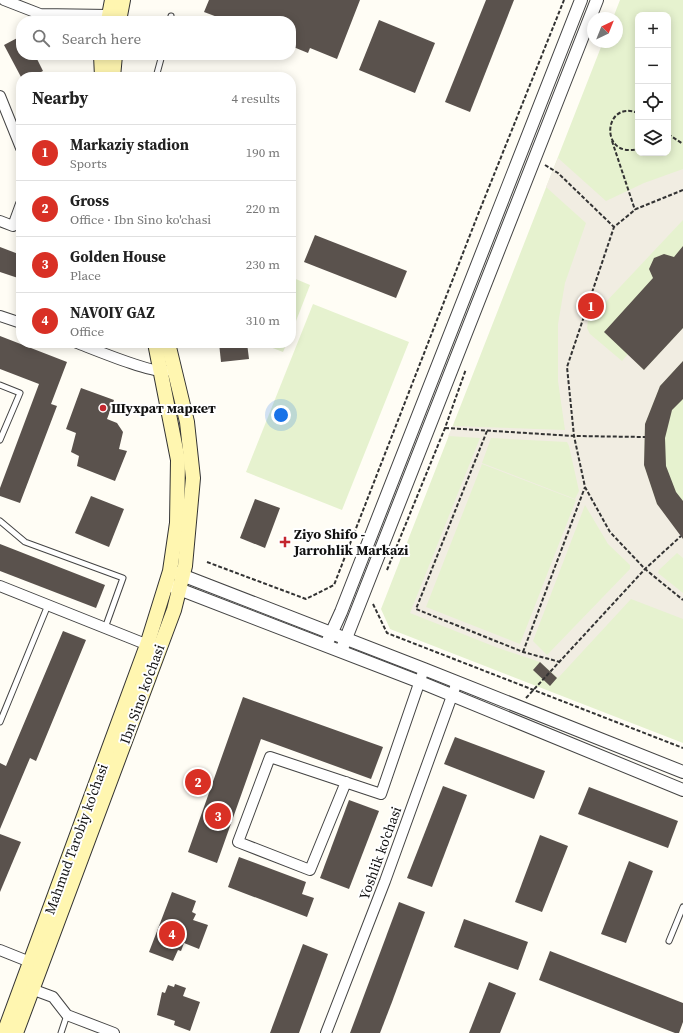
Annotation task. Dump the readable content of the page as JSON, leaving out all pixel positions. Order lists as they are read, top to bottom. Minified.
{"streets":{"main road":["Ibn Sino ko'chasi","Mahmud Tarobiy ko'chasi"],"street":["Yoshlik ko'chasi"]},"crossings":[["Ibn Sino ko'chasi","Mahmud Tarobiy ko'chasi"]],"places":{"other":["Шухрат маркет"],"health":["Ziyo Shifo - Jarrohlik Markazi"]},"north":"top right","page":{"map_buttons":["+","−"],"search":"Search here","heading":["Nearby","4 results"],"list":[{"mark":"1","name":"Markaziy stadion","note":"Sports","value":"190 m"},{"mark":"2","name":"Gross","note":"Office · Ibn Sino ko'chasi","value":"220 m"},{"mark":"3","name":"Golden House","note":"Place","value":"230 m"},{"mark":"4","name":"NAVOIY GAZ","note":"Office","value":"310 m"}],"pins":["1","2","3","4"]}}
